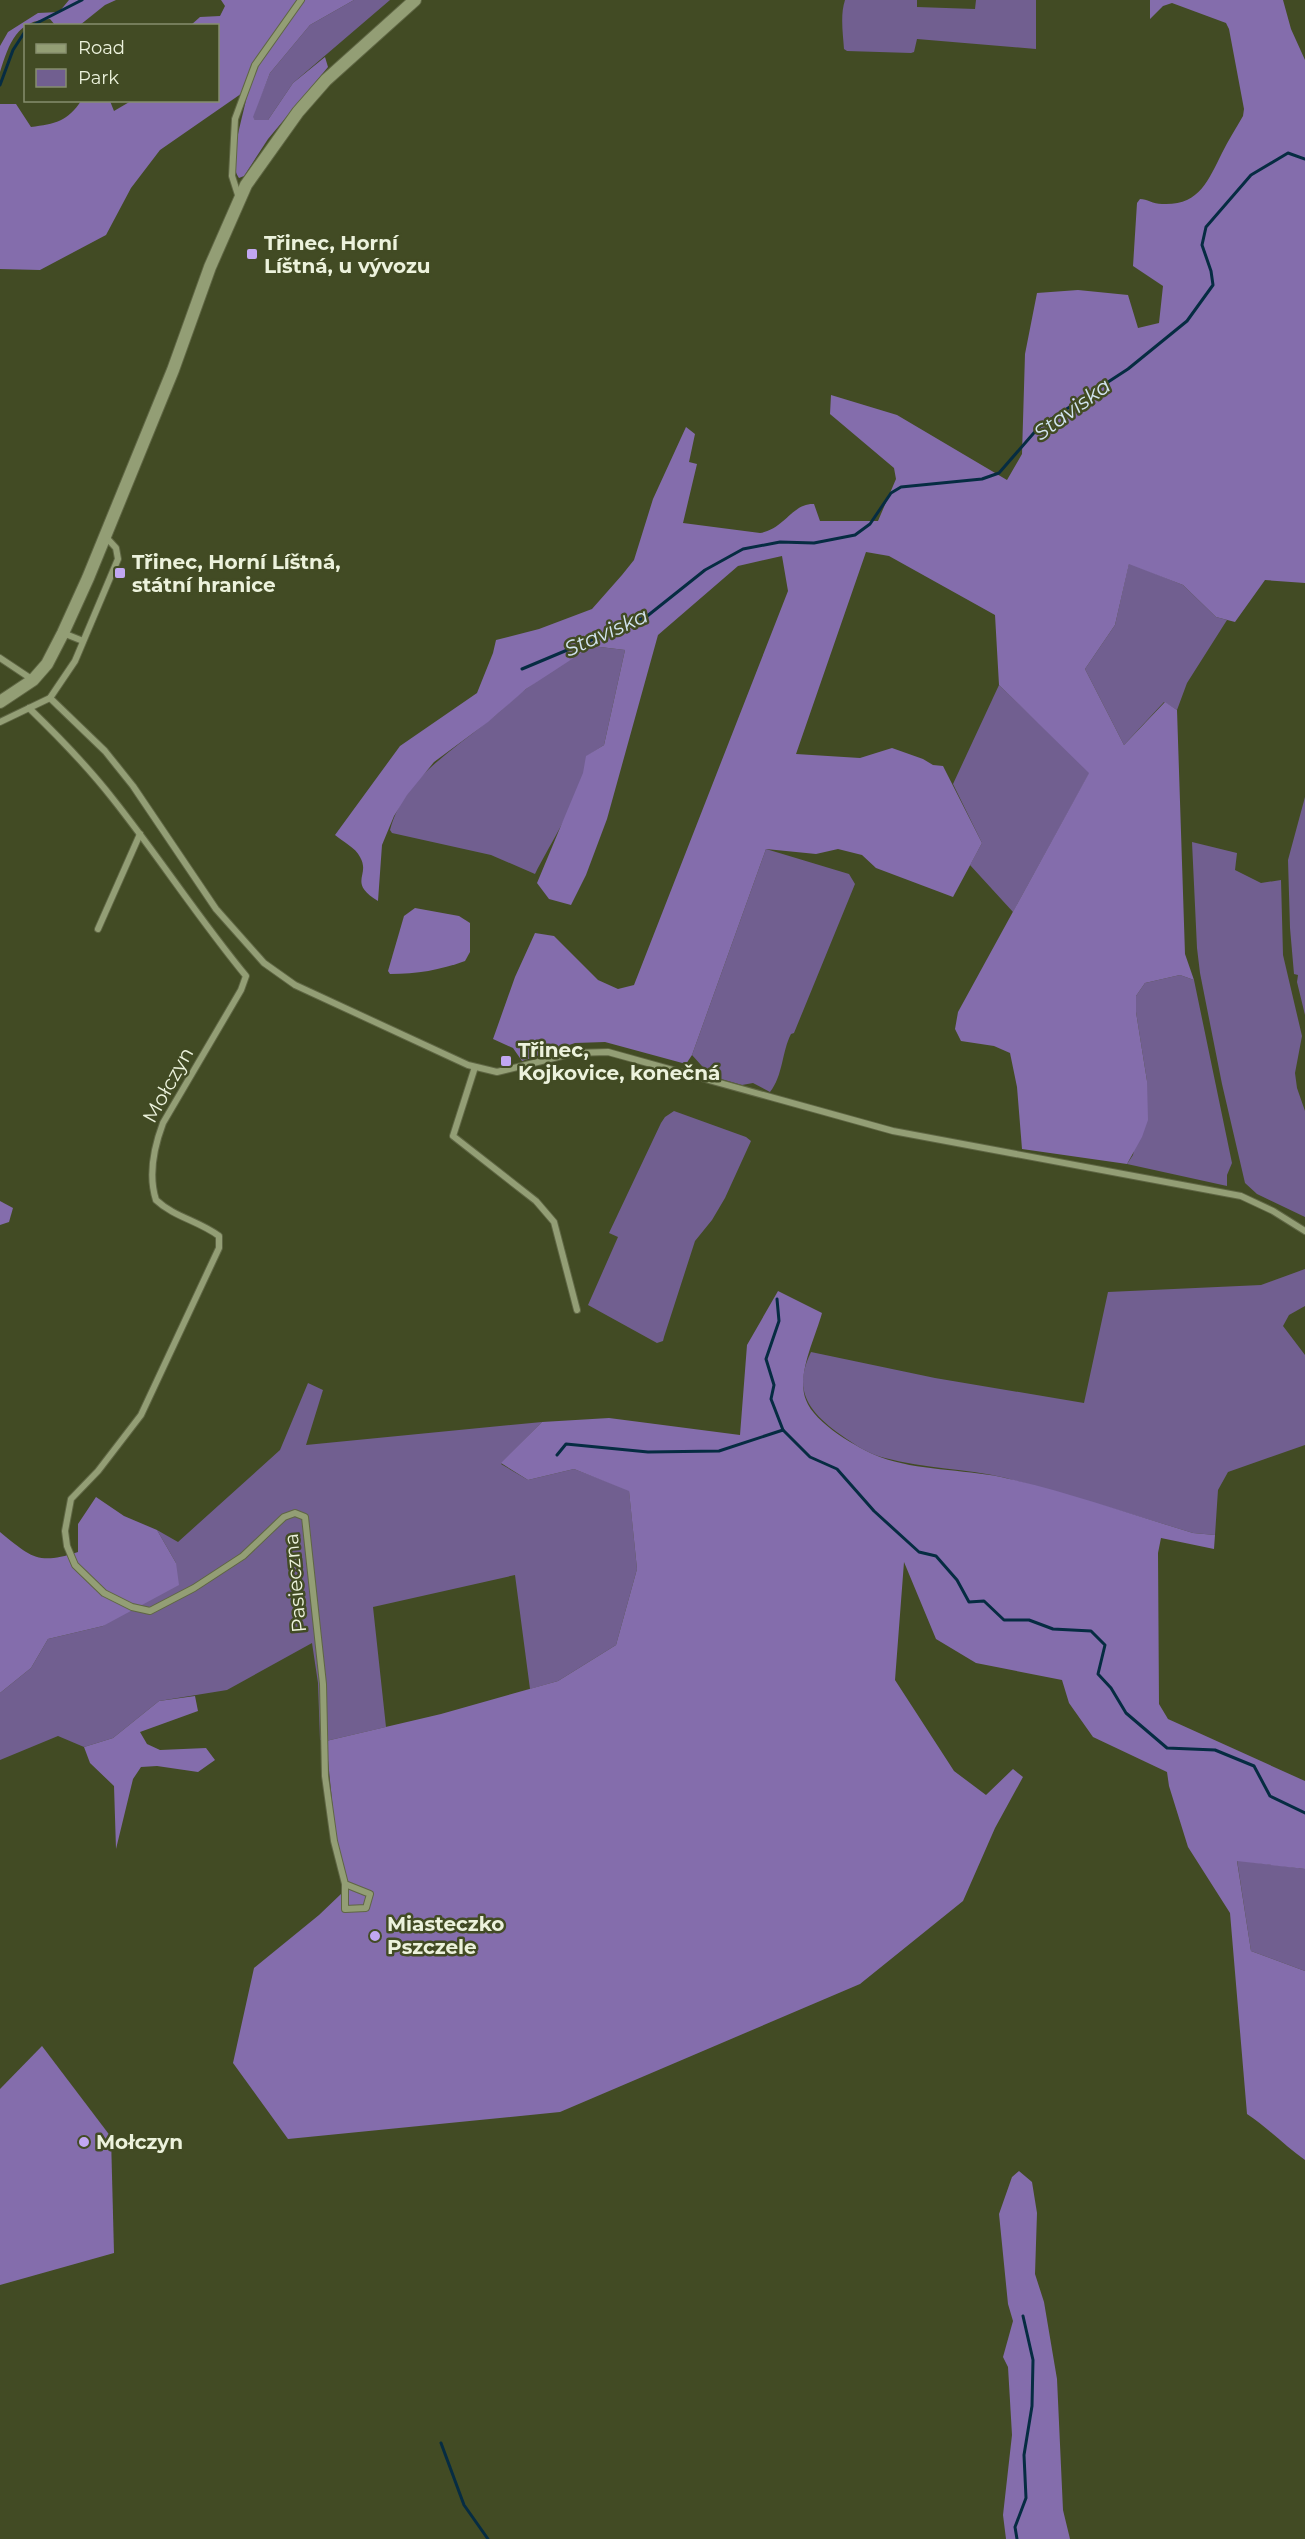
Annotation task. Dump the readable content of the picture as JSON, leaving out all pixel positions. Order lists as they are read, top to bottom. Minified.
{"streets":{"street":["Mołczyn","Pasieczna"]},"crossings":[["Mołczyn","Pasieczna"]],"water":["Staviska"],"places":{"transit":["Třinec, Horní Líštná, u vývozu","Třinec, Horní Líštná, státní hranice","Třinec, Kojkovice, konečná"],"other":["Miasteczko Pszczele","Mołczyn"]},"legend":["Road","Park"]}
